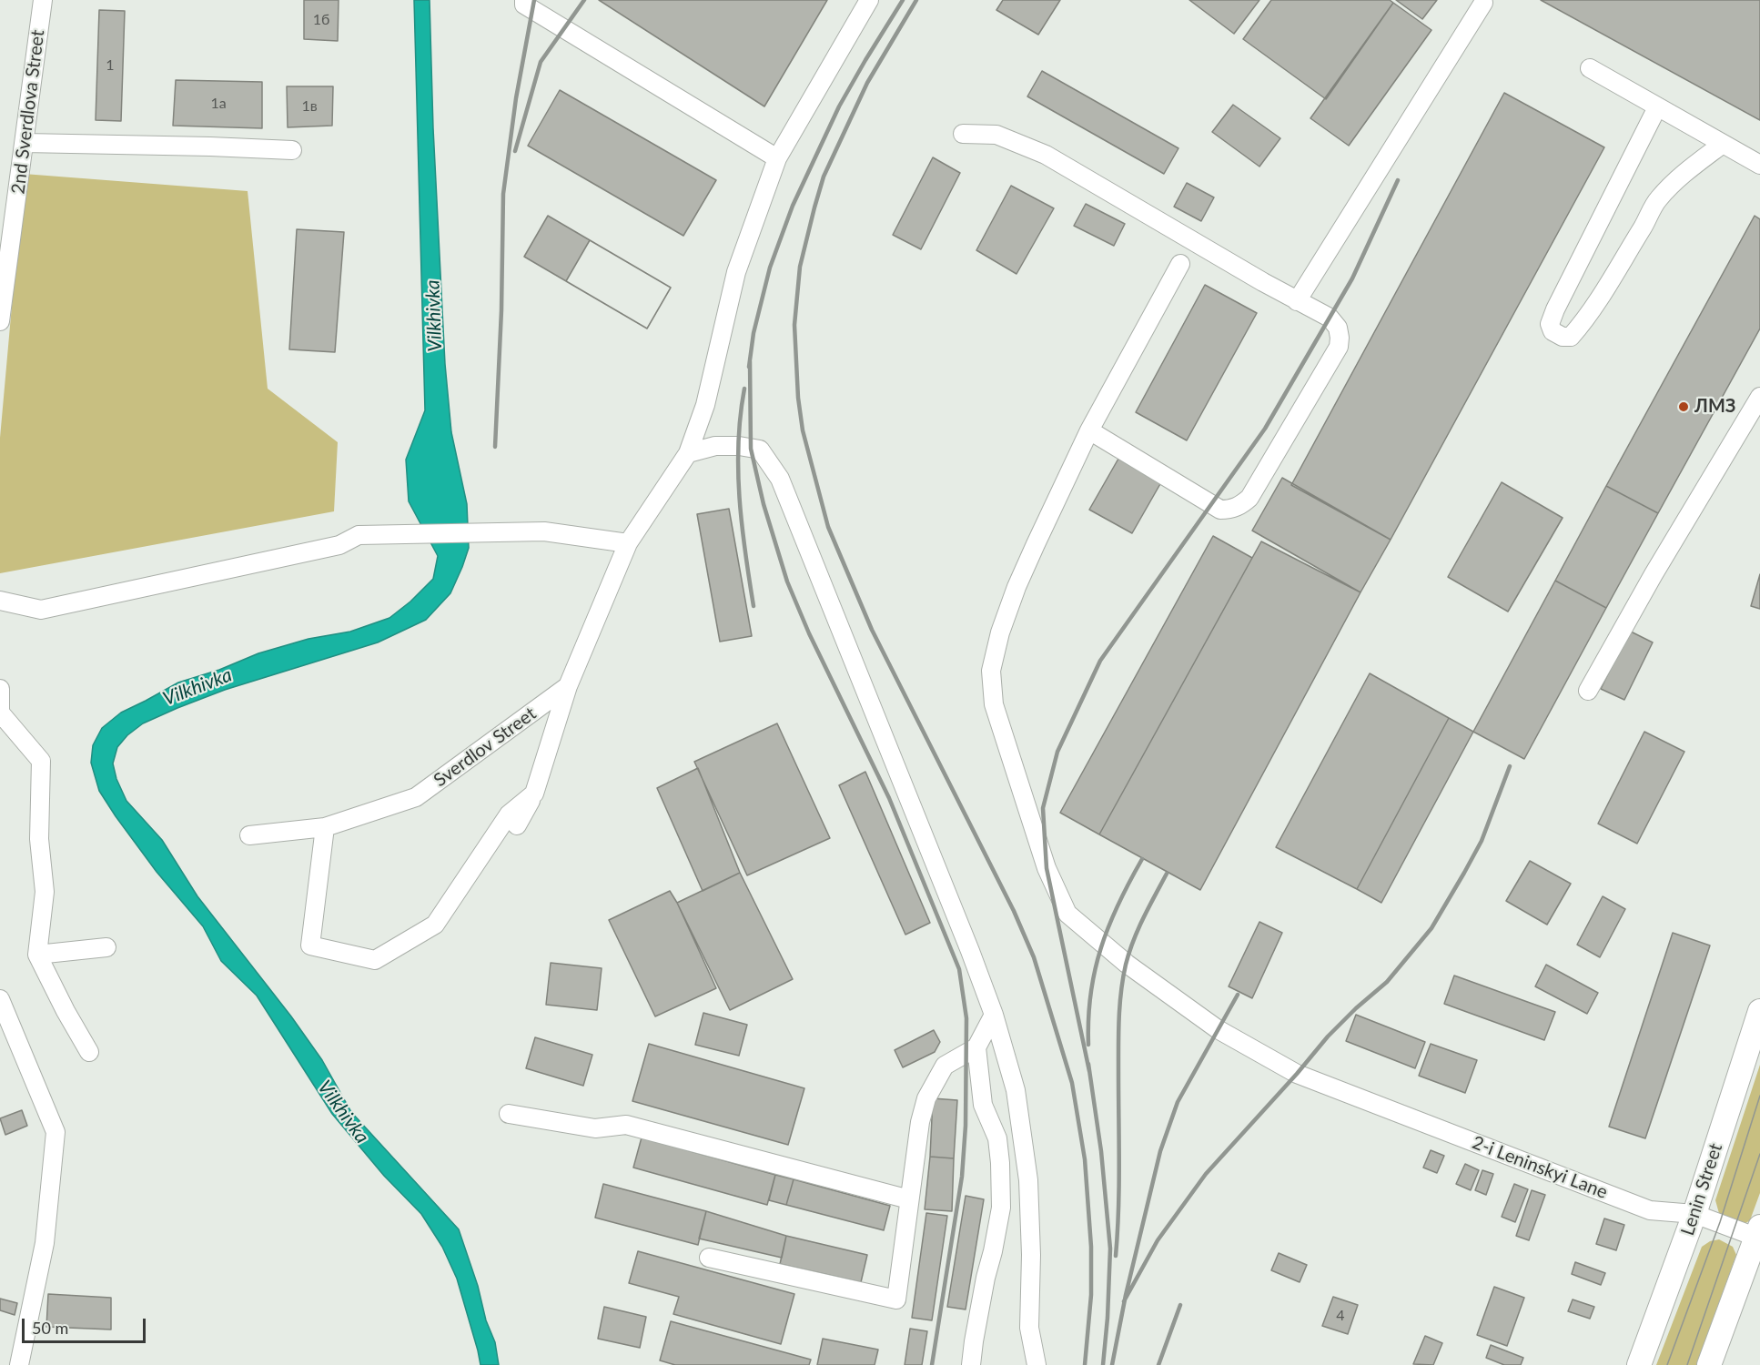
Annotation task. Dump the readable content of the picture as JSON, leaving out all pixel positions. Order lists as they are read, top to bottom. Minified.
{"streets":{"main road":["Lenin Street"],"street":["2nd Sverdlova Street","Sverdlov Street","2-i Leninskyi Lane"]},"crossings":[["2-i Leninskyi Lane","Lenin Street"]],"water":["Vilkhivka"],"places":["ЛМЗ"],"house_numbers":["1б","1","1а","1в","4"],"scale_bar":"50 m"}
